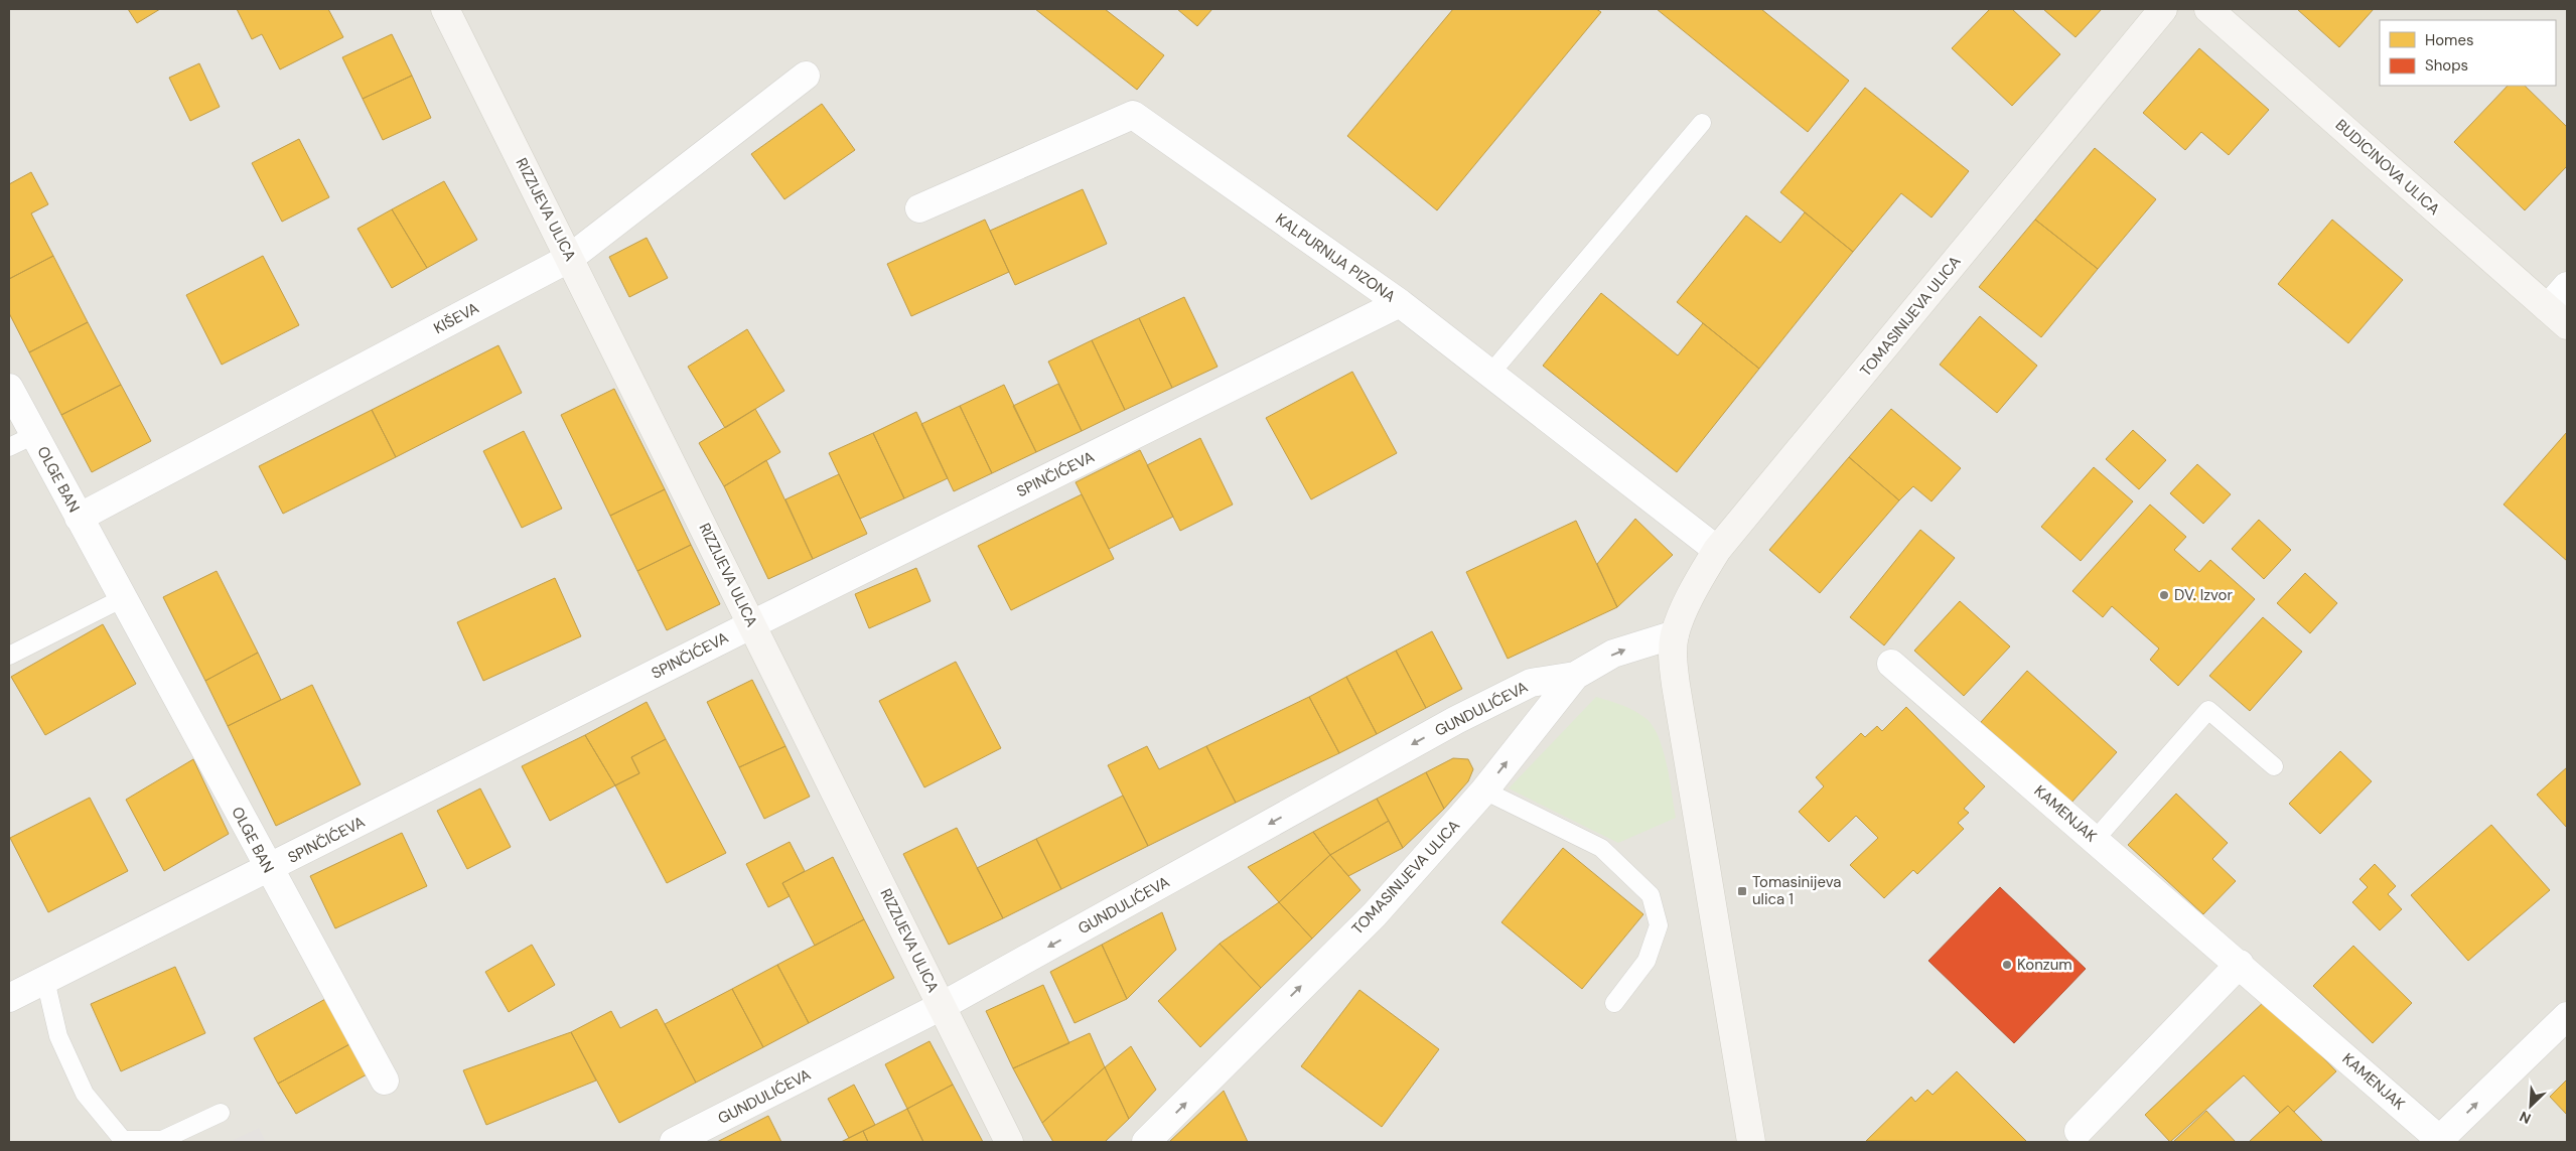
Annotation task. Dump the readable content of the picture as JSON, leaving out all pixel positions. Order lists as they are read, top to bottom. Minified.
{"streets":{"street":["BUDICINOVA ULICA","RIZZIJEVA ULICA","KALPURNIJA PIZONA","TOMASINIJEVA ULICA","KIŠEVA","SPINČIĆEVA","OLGE BAN","GUNDULIĆEVA","KAMENJAK"]},"crossings":[["RIZZIJEVA ULICA","KIŠEVA"],["RIZZIJEVA ULICA","SPINČIĆEVA"],["RIZZIJEVA ULICA","GUNDULIĆEVA"],["KALPURNIJA PIZONA","TOMASINIJEVA ULICA"],["KALPURNIJA PIZONA","SPINČIĆEVA"],["TOMASINIJEVA ULICA","GUNDULIĆEVA"],["KIŠEVA","OLGE BAN"],["SPINČIĆEVA","OLGE BAN"]],"one_way":["TOMASINIJEVA ULICA","GUNDULIĆEVA"],"places":{"other":["DV. Izvor","Konzum"],"transit":["Tomasinijeva ulica 1"]},"legend":["Homes","Shops"],"north":"bottom left"}
